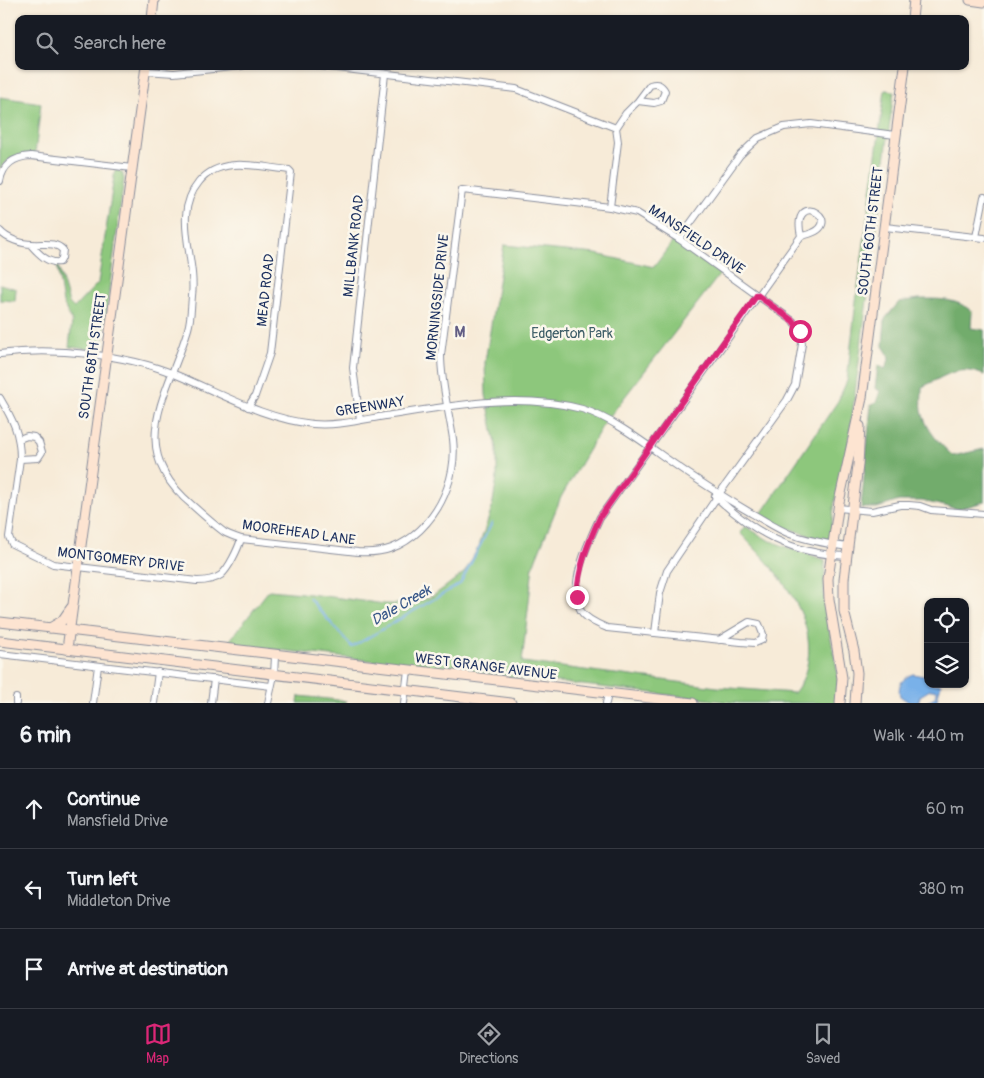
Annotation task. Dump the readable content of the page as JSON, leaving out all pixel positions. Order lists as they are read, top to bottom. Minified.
{"streets":{"street":["SOUTH 60TH STREET","MANSFIELD DRIVE","MILLBANK ROAD","MEAD ROAD","MORNINGSIDE DRIVE","SOUTH 68TH STREET","GREENWAY","MOOREHEAD LANE","MONTGOMERY DRIVE","WEST GRANGE AVENUE"]},"crossings":[["SOUTH 60TH STREET","GREENWAY"],["MANSFIELD DRIVE","MORNINGSIDE DRIVE"],["MANSFIELD DRIVE","GREENWAY"],["MILLBANK ROAD","GREENWAY"],["MEAD ROAD","GREENWAY"],["MEAD ROAD","MOOREHEAD LANE"],["MORNINGSIDE DRIVE","GREENWAY"],["MORNINGSIDE DRIVE","MOOREHEAD LANE"],["SOUTH 68TH STREET","GREENWAY"],["SOUTH 68TH STREET","MONTGOMERY DRIVE"],["SOUTH 68TH STREET","WEST GRANGE AVENUE"],["GREENWAY","MOOREHEAD LANE"],["MOOREHEAD LANE","MONTGOMERY DRIVE"]],"districts":["M"],"water":["Dale Creek"],"parks":["Edgerton Park"],"page":{"search":"Search here","heading":["6 min","Walk · 440 m"],"list":[["Continue","Mansfield Drive","60 m"],["Turn left","Middleton Drive","380 m"],"Arrive at destination"],"nav":["Map","Directions","Saved"]}}
